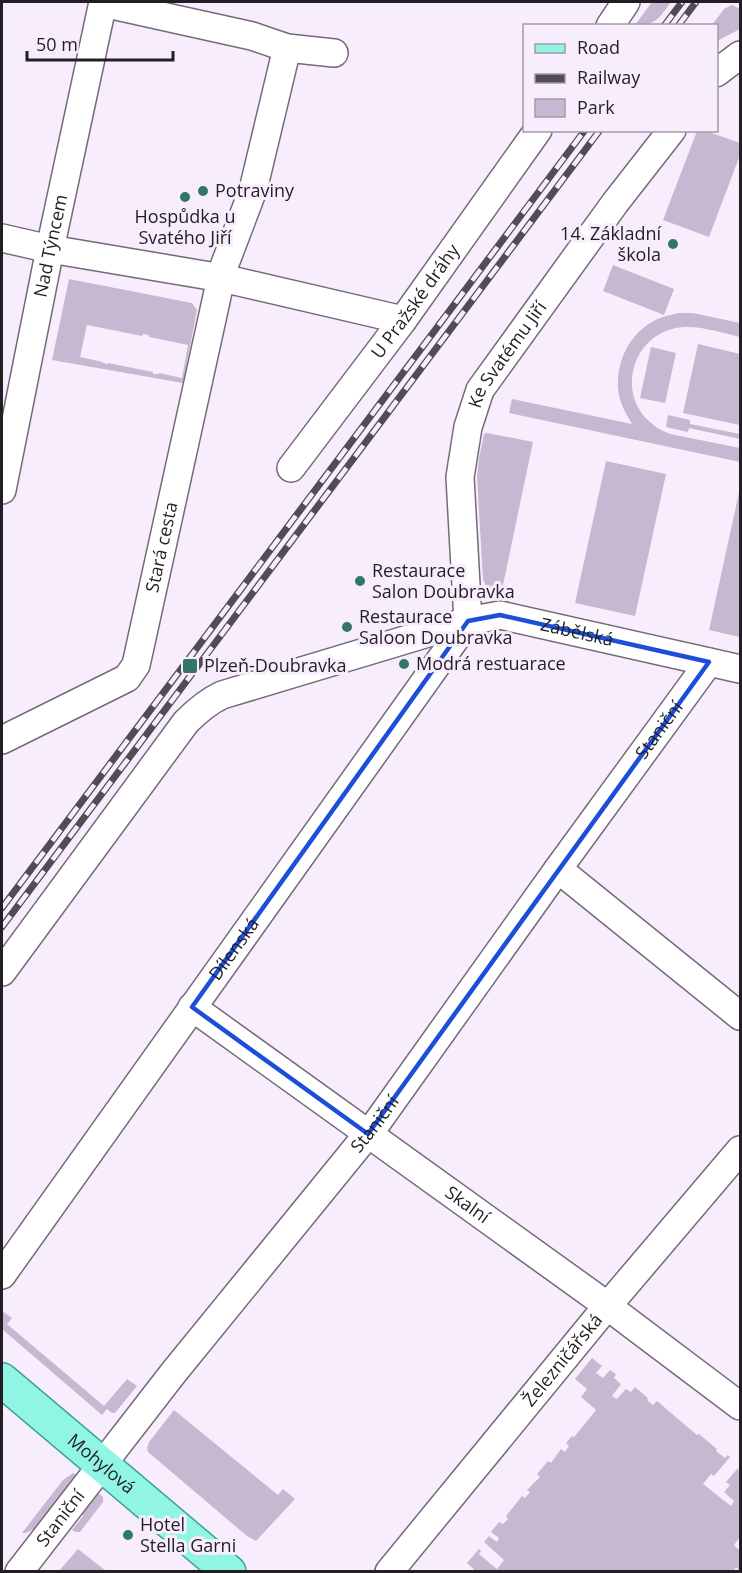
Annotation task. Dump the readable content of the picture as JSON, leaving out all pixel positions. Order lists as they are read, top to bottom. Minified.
{"streets":{"main road":["Mohylová"],"street":["Nad Týncem","U Pražské dráhy","Ke Svatému Jiří","Stará cesta","Zábělská","Staniční","Dílenská","Skalní","Železničářská"]},"crossings":[["Nad Týncem","Stará cesta"],["Ke Svatému Jiří","Zábělská"],["Ke Svatému Jiří","Dílenská"],["Zábělská","Staniční"],["Zábělská","Dílenská"],["Staniční","Skalní"],["Staniční","Mohylová"],["Dílenská","Skalní"],["Skalní","Železničářská"]],"places":{"other":["Potraviny","Hospůdka u Svatého Jiří","14. Základní škola","Restaurace Salon Doubravka","Restaurace Saloon Doubravka","Modrá restuarace","Hotel Stella Garni"],"transit":["Plzeň-Doubravka"]},"legend":["Road","Railway","Park"],"scale_bar":"50 m"}
